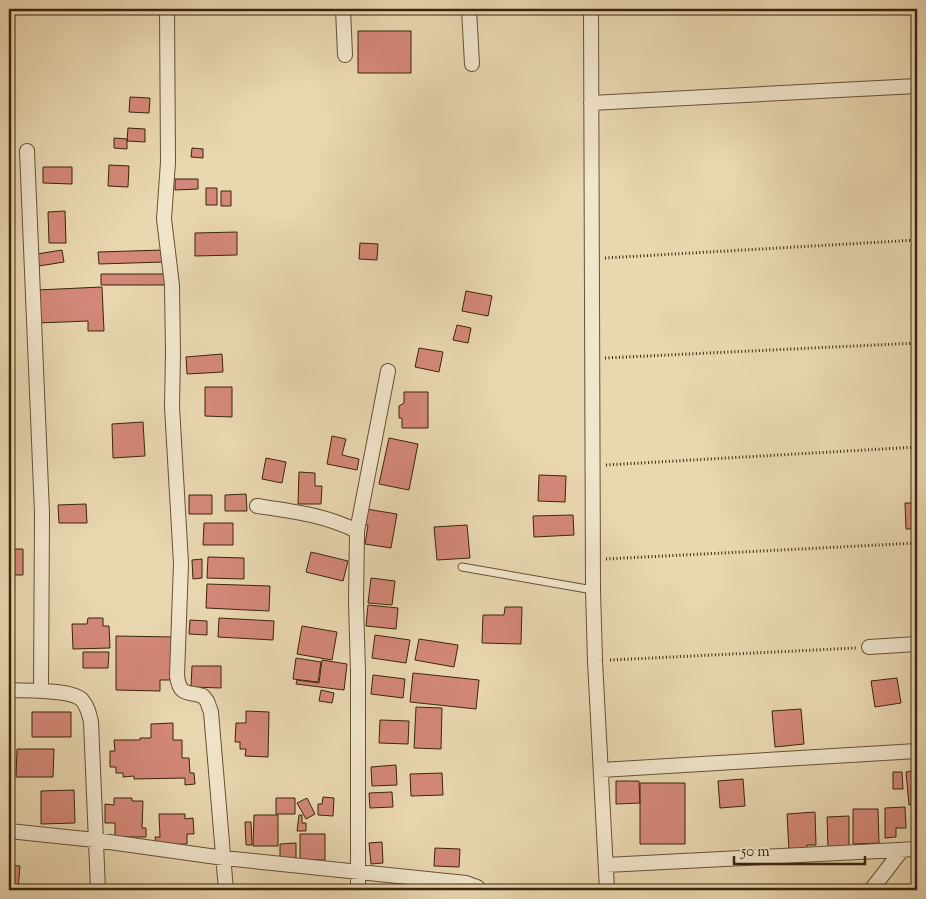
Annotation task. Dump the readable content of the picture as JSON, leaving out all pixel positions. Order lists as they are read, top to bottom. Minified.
{"scale_bar":"50 m"}
